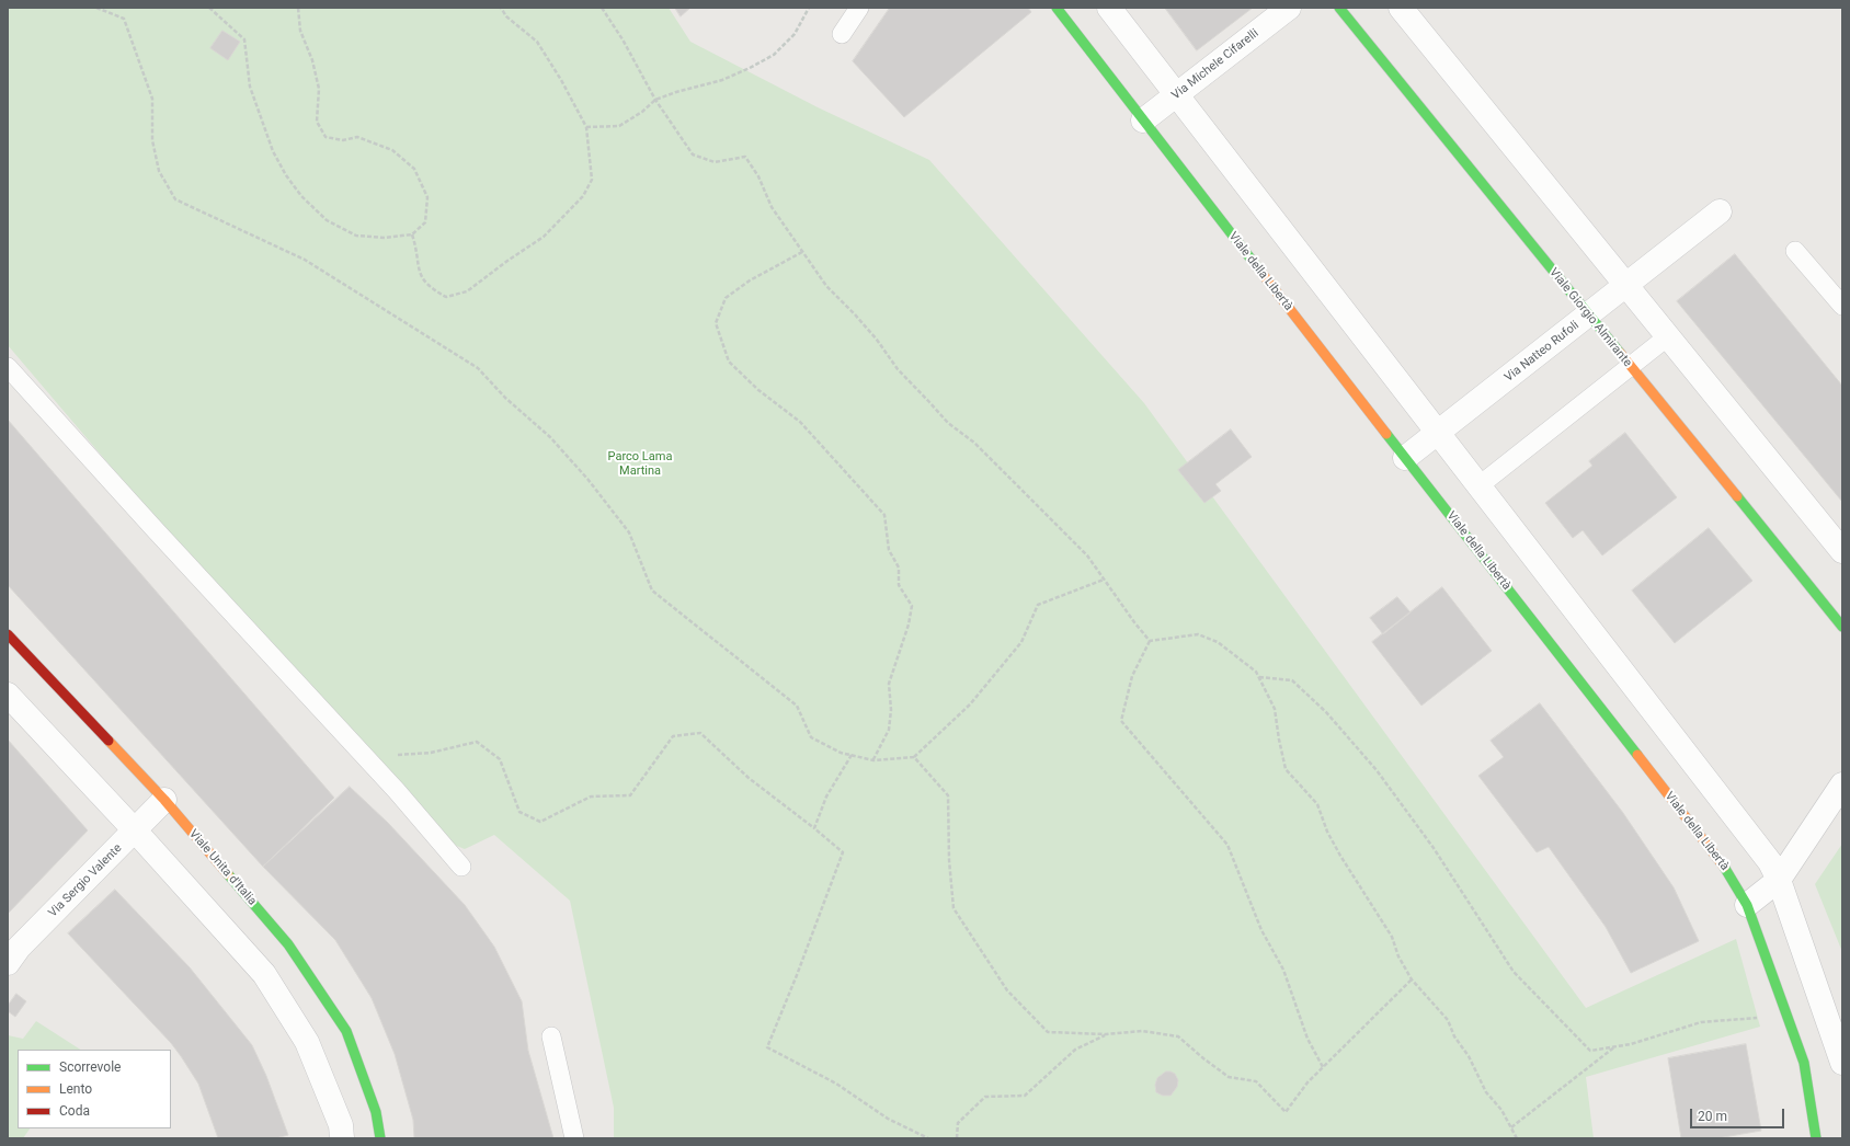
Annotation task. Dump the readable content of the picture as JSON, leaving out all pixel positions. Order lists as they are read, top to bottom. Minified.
{"streets":{"street":["Via Michele Cifarelli","Viale della Libertà","Viale Giorgio Almirante","Via Natteo Rufoli","Viale Unita d'Italia","Via Sergio Valente"]},"crossings":[["Via Michele Cifarelli","Viale della Libertà"],["Viale della Libertà","Via Natteo Rufoli"],["Viale Giorgio Almirante","Via Natteo Rufoli"],["Viale Unita d'Italia","Via Sergio Valente"]],"parks":["Parco Lama Martina"],"legend":["Scorrevole","Lento","Coda"],"scale_bar":"20 m"}
